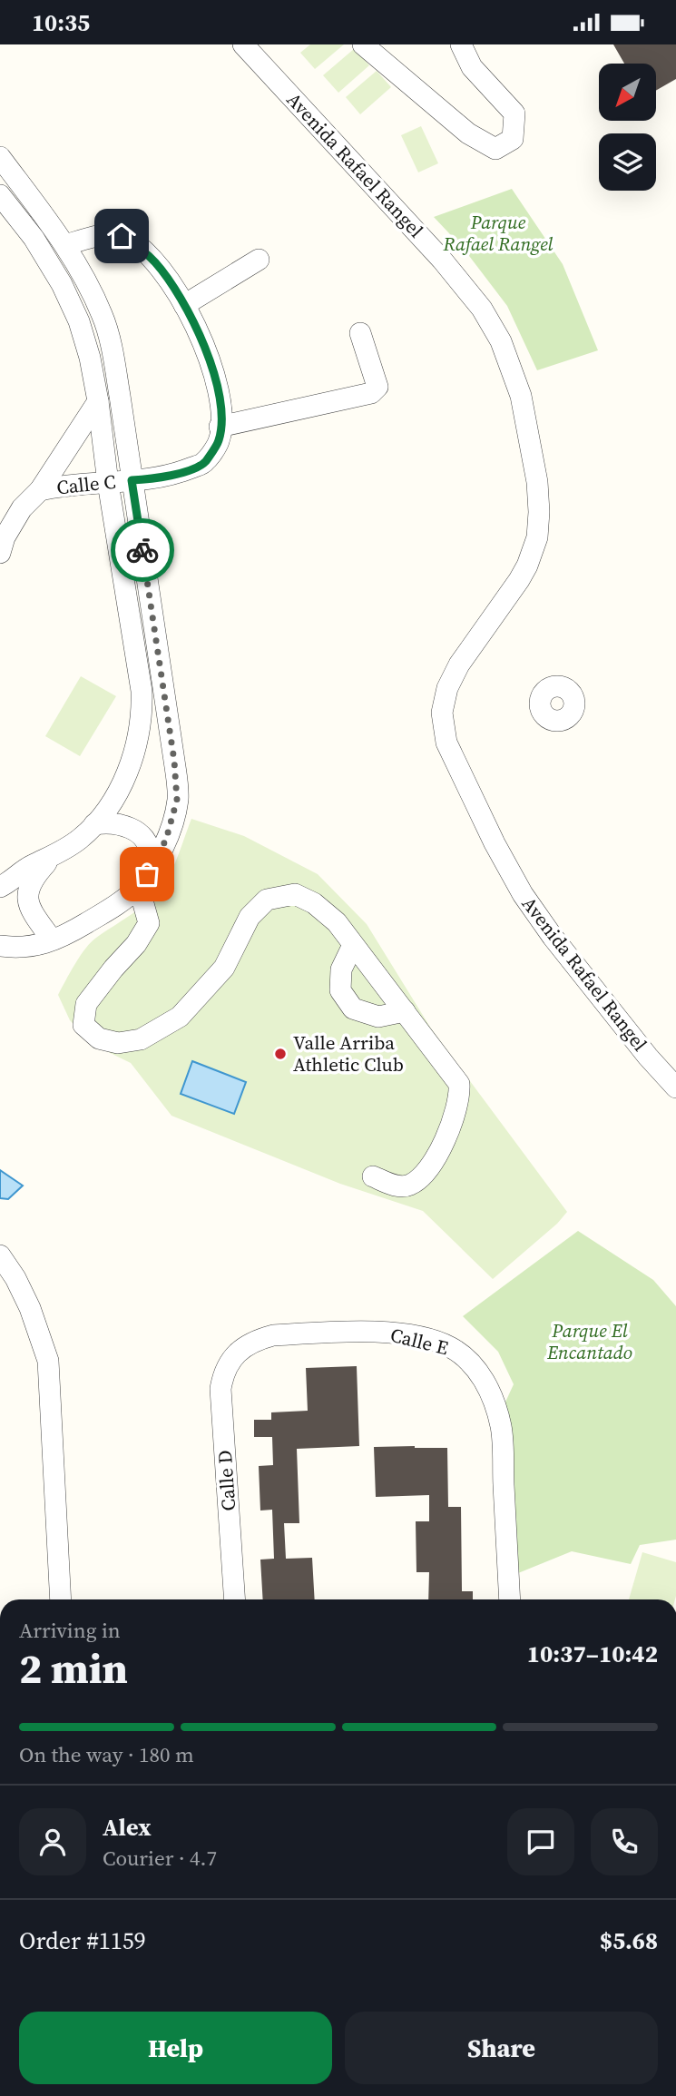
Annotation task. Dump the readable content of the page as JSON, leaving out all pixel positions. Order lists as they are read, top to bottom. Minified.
{"streets":{"street":["Avenida Rafael Rangel","Calle C","Calle E","Calle D"]},"crossings":[["Calle E","Calle D"]],"parks":["Parque Rafael Rangel","Parque El Encantado"],"places":["Valle Arriba Athletic Club"],"north":"bottom left","page":{"status":"10:35","heading":["2 min","Arriving in","10:37–10:42"],"panel":["Alex","Courier · 4.7","Order #1159","$5.68"],"bar":"On the way · 180 m","buttons":["Help","Share"]}}
